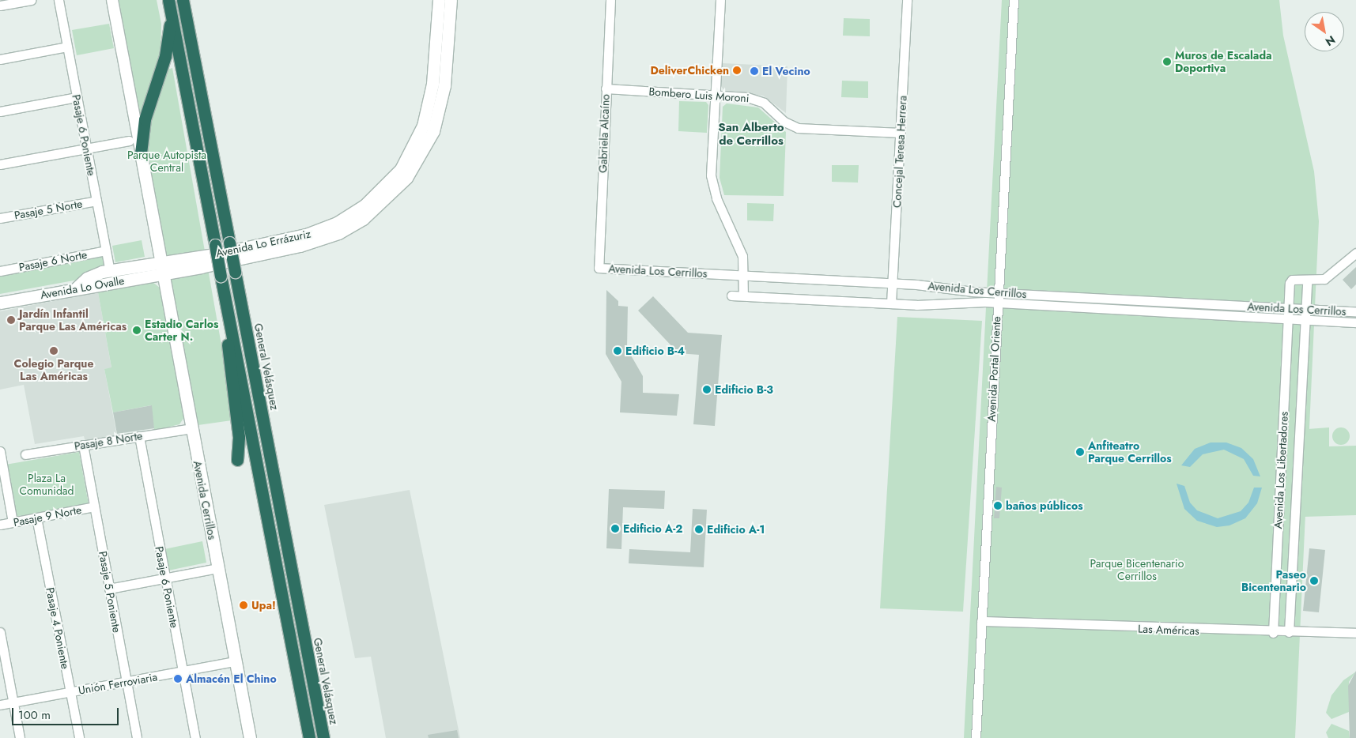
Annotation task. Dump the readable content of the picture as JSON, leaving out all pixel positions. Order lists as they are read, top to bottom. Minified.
{"streets":{"highway":["General Velásquez"],"main road":["Avenida Lo Errázuriz","Avenida Lo Ovalle","Avenida Cerrillos"],"street":["Bombero Luis Moroni","Gabriela Alcaíno","Pasaje 6 Poniente","Concejal Teresa Herrera","Pasaje 5 Norte","Pasaje 6 Norte","Avenida Los Cerrillos","Avenida Portal Oriente","Pasaje 8 Norte","Avenida Los Libertadores","Pasaje 9 Norte","Pasaje 5 Poniente","Pasaje 4 Poniente","Las Américas","Unión Ferroviaria"]},"crossings":[["Bombero Luis Moroni","Gabriela Alcaíno"],["Bombero Luis Moroni","Concejal Teresa Herrera"],["Gabriela Alcaíno","Avenida Los Cerrillos"],["Pasaje 6 Poniente","Pasaje 5 Norte"],["Pasaje 6 Poniente","Avenida Lo Errázuriz"],["Pasaje 6 Poniente","Pasaje 6 Norte"],["Pasaje 6 Poniente","Pasaje 8 Norte"],["Pasaje 6 Poniente","Unión Ferroviaria"],["Concejal Teresa Herrera","Avenida Los Cerrillos"],["Avenida Lo Errázuriz","Avenida Lo Ovalle"],["Avenida Lo Errázuriz","Avenida Cerrillos"],["Avenida Los Cerrillos","Avenida Portal Oriente"],["Avenida Los Cerrillos","Avenida Los Libertadores"],["Avenida Lo Ovalle","Avenida Cerrillos"],["Avenida Portal Oriente","Las Américas"],["Pasaje 8 Norte","Avenida Cerrillos"],["Pasaje 8 Norte","Pasaje 5 Poniente"],["Avenida Los Libertadores","Las Américas"],["Avenida Cerrillos","Unión Ferroviaria"],["Pasaje 9 Norte","Pasaje 5 Poniente"],["Pasaje 9 Norte","Pasaje 4 Poniente"],["Pasaje 5 Poniente","Unión Ferroviaria"],["Pasaje 4 Poniente","Unión Ferroviaria"]],"districts":["San Alberto de Cerrillos"],"parks":["Parque Autopista Central","Plaza La Comunidad","Parque Bicentenario Cerrillos"],"places":["Muros de Escalada Deportiva","DeliverChicken","El Vecino","Jardín Infantil Parque Las Américas","Estadio Carlos Carter N.","Colegio Parque Las Américas","Edificio B-4","Edificio B-3","Anfiteatro Parque Cerrillos","baños públicos","Edificio A-2","Edificio A-1","Paseo Bicentenario","Upa!","Almacén El Chino"],"scale_bar":"100 m","north":"bottom right"}
